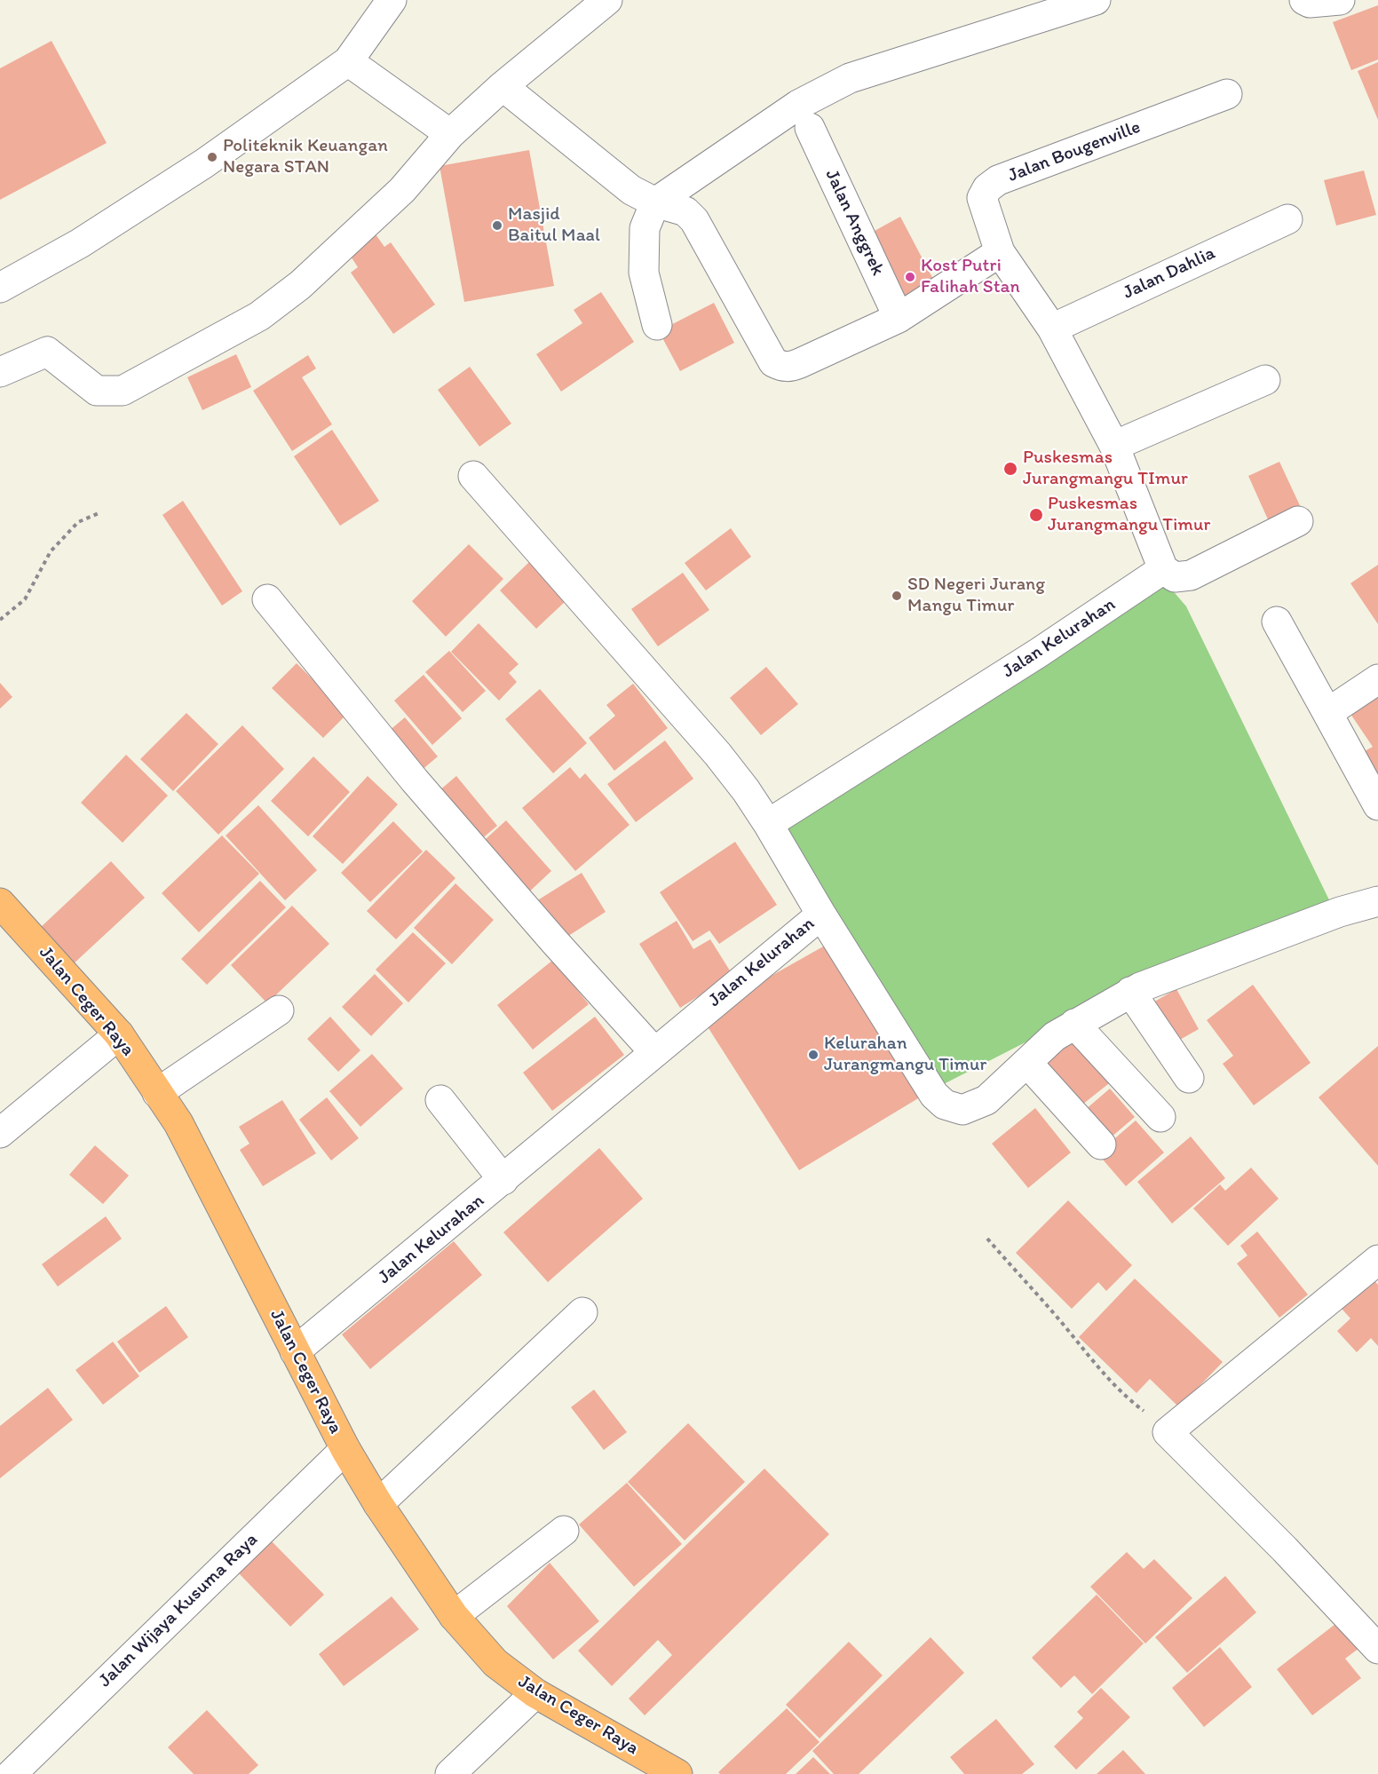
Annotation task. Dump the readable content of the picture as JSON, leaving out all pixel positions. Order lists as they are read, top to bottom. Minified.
{"streets":{"main road":["Jalan Ceger Raya"],"street":["Jalan Bougenville","Jalan Anggrek","Jalan Dahlia","Jalan Kelurahan","Jalan Wijaya Kusuma Raya"]},"crossings":[["Jalan Kelurahan","Jalan Ceger Raya"],["Jalan Ceger Raya","Jalan Wijaya Kusuma Raya"]],"places":["Politeknik Keuangan Negara STAN","Masjid Baitul Maal","Kost Putri Falihah Stan","Puskesmas Jurangmangu TImur","Puskesmas Jurangmangu Timur","SD Negeri Jurang Mangu Timur","Kelurahan Jurangmangu Timur"]}
